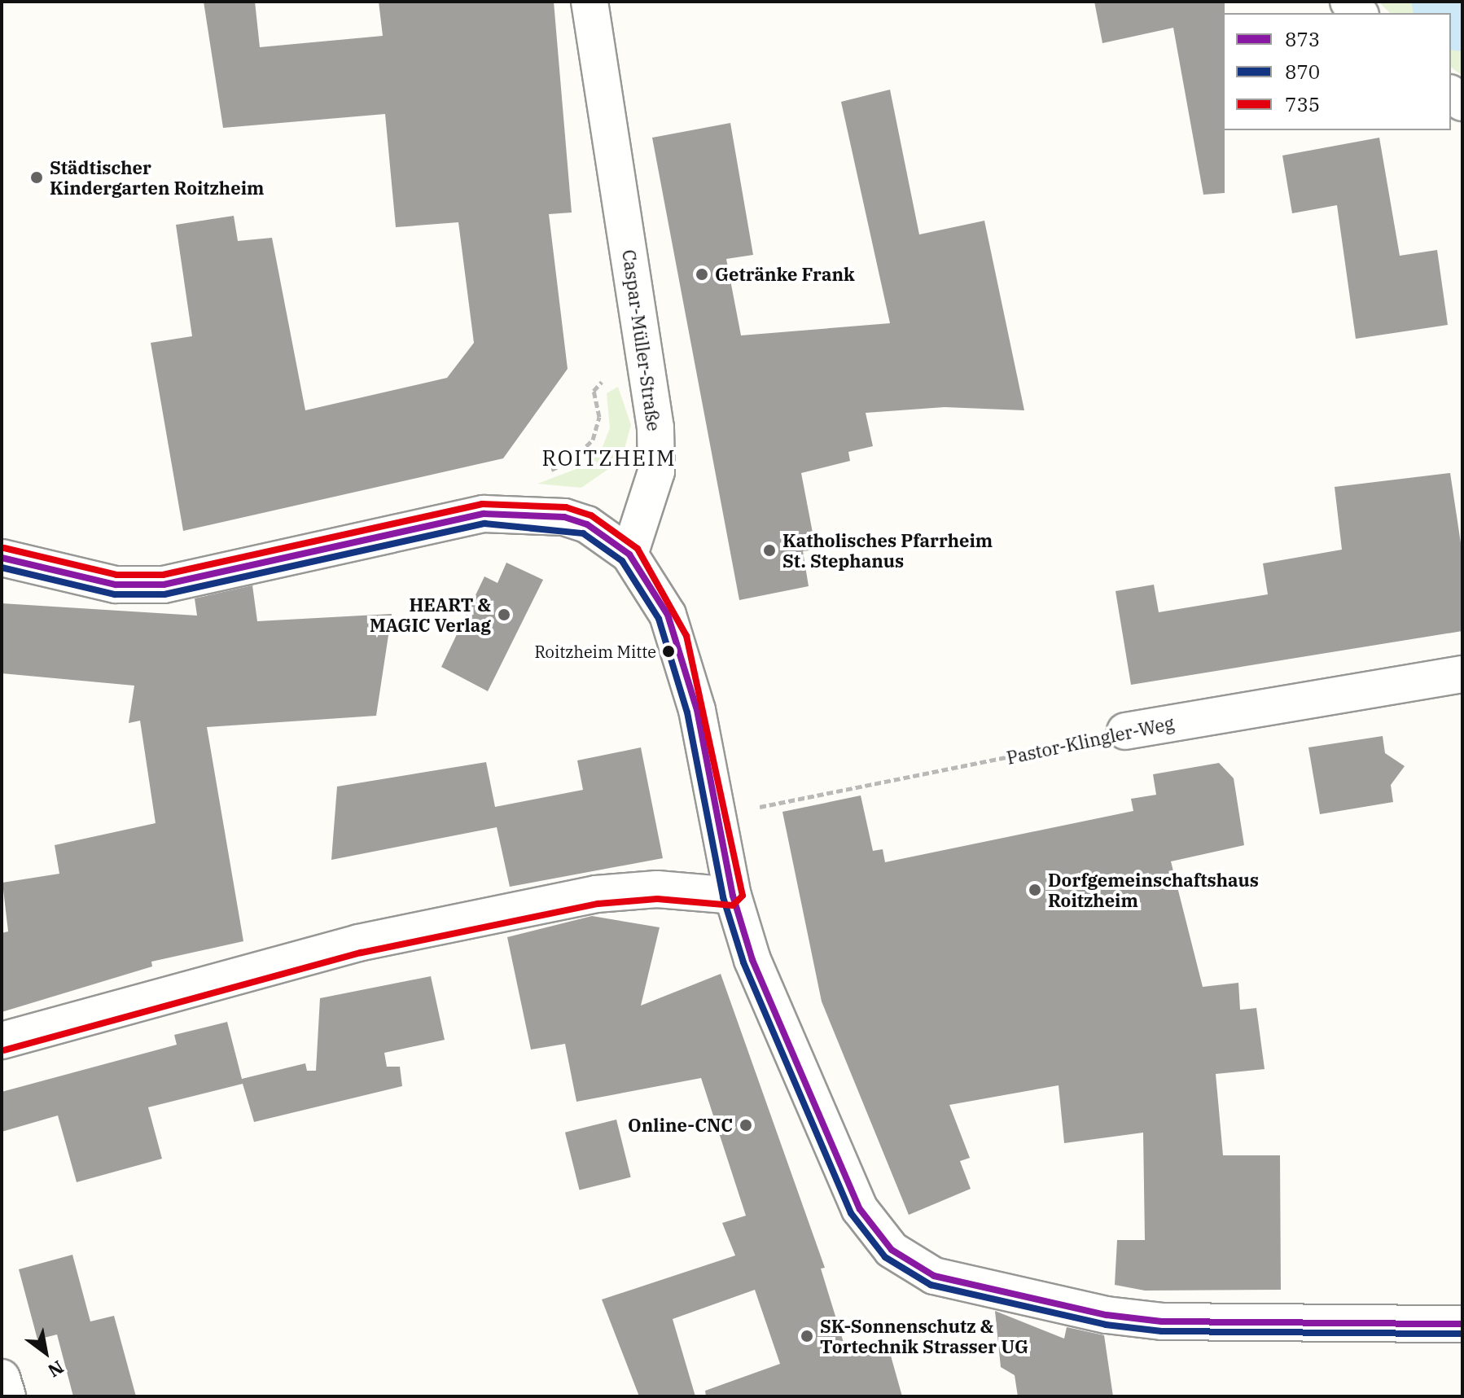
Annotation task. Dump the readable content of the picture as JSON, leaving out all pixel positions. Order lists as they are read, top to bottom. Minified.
{"streets":{"street":["Caspar-Müller-Straße","Pastor-Klingler-Weg"]},"districts":["ROITZHEIM"],"places":["Städtischer Kindergarten Roitzheim","Getränke Frank","Katholisches Pfarrheim St. Stephanus","HEART & MAGIC Verlag","Roitzheim Mitte","Dorfgemeinschaftshaus Roitzheim","Online-CNC","SK-Sonnenschutz & Tortechnik Strasser UG"],"lines":["transit line 735","transit line 873","transit line 870"],"legend":["873","870","735"],"north":"bottom right"}
